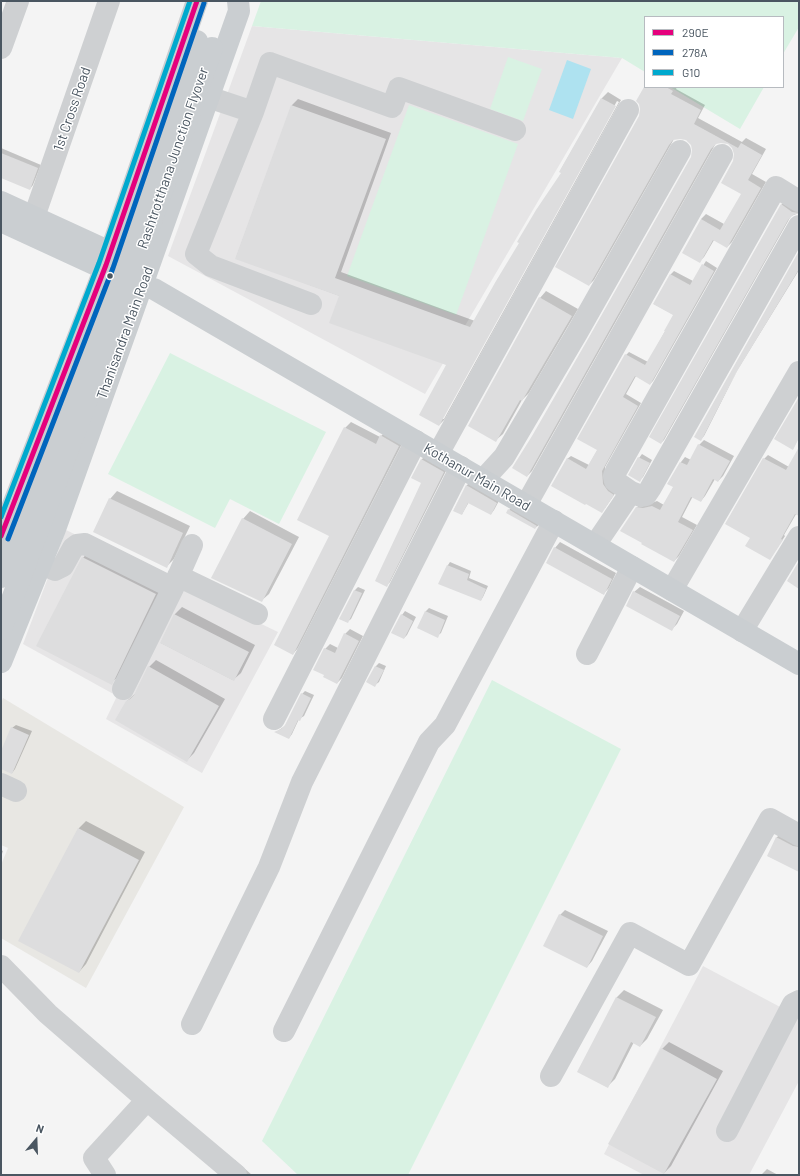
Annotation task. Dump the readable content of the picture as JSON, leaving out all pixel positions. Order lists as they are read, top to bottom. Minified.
{"streets":{"main road":["Rashtrotthana Junction Flyover","Thanisandra Main Road","Kothanur Main Road"],"street":["1st Cross Road"]},"crossings":[["Rashtrotthana Junction Flyover","Thanisandra Main Road"],["Thanisandra Main Road","Kothanur Main Road"]],"lines":["transit line 290E","transit line G10","transit line 278A"],"legend":["290E","278A","G10"],"north":"top"}
